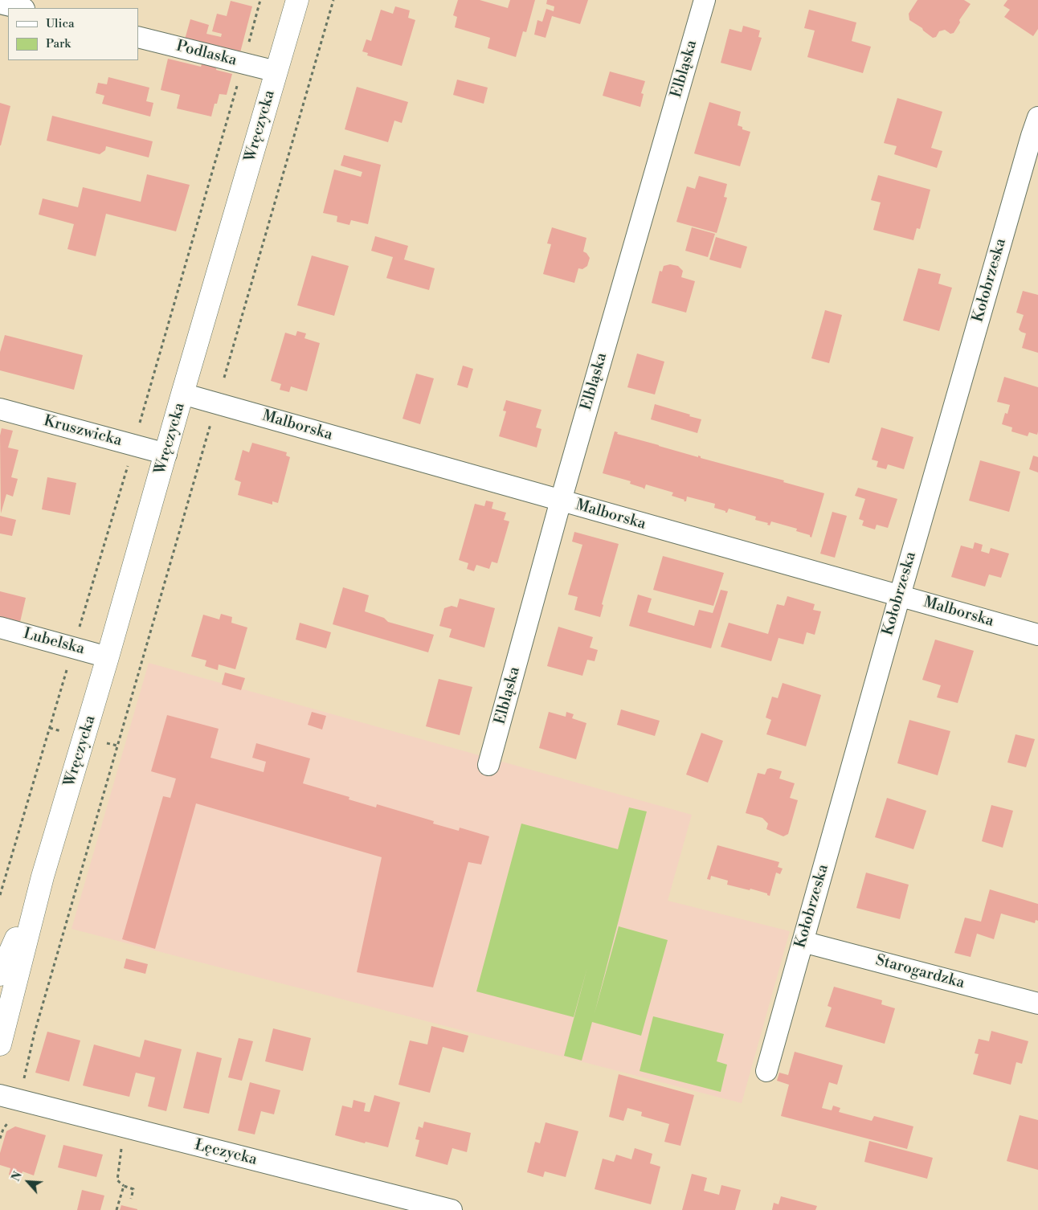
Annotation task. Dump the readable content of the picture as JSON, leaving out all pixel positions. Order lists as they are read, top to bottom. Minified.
{"streets":{"main road":["Wręczycka"],"street":["Podlaska","Elbląska","Kołobrzeska","Malborska","Kruszwicka","Lubelska","Starogardzka","Łęczycka"]},"crossings":[["Podlaska","Wręczycka"],["Elbląska","Malborska"],["Wręczycka","Malborska"],["Wręczycka","Kruszwicka"],["Wręczycka","Lubelska"],["Kołobrzeska","Malborska"],["Kołobrzeska","Starogardzka"]],"legend":["Ulica","Park"],"north":"top left"}
